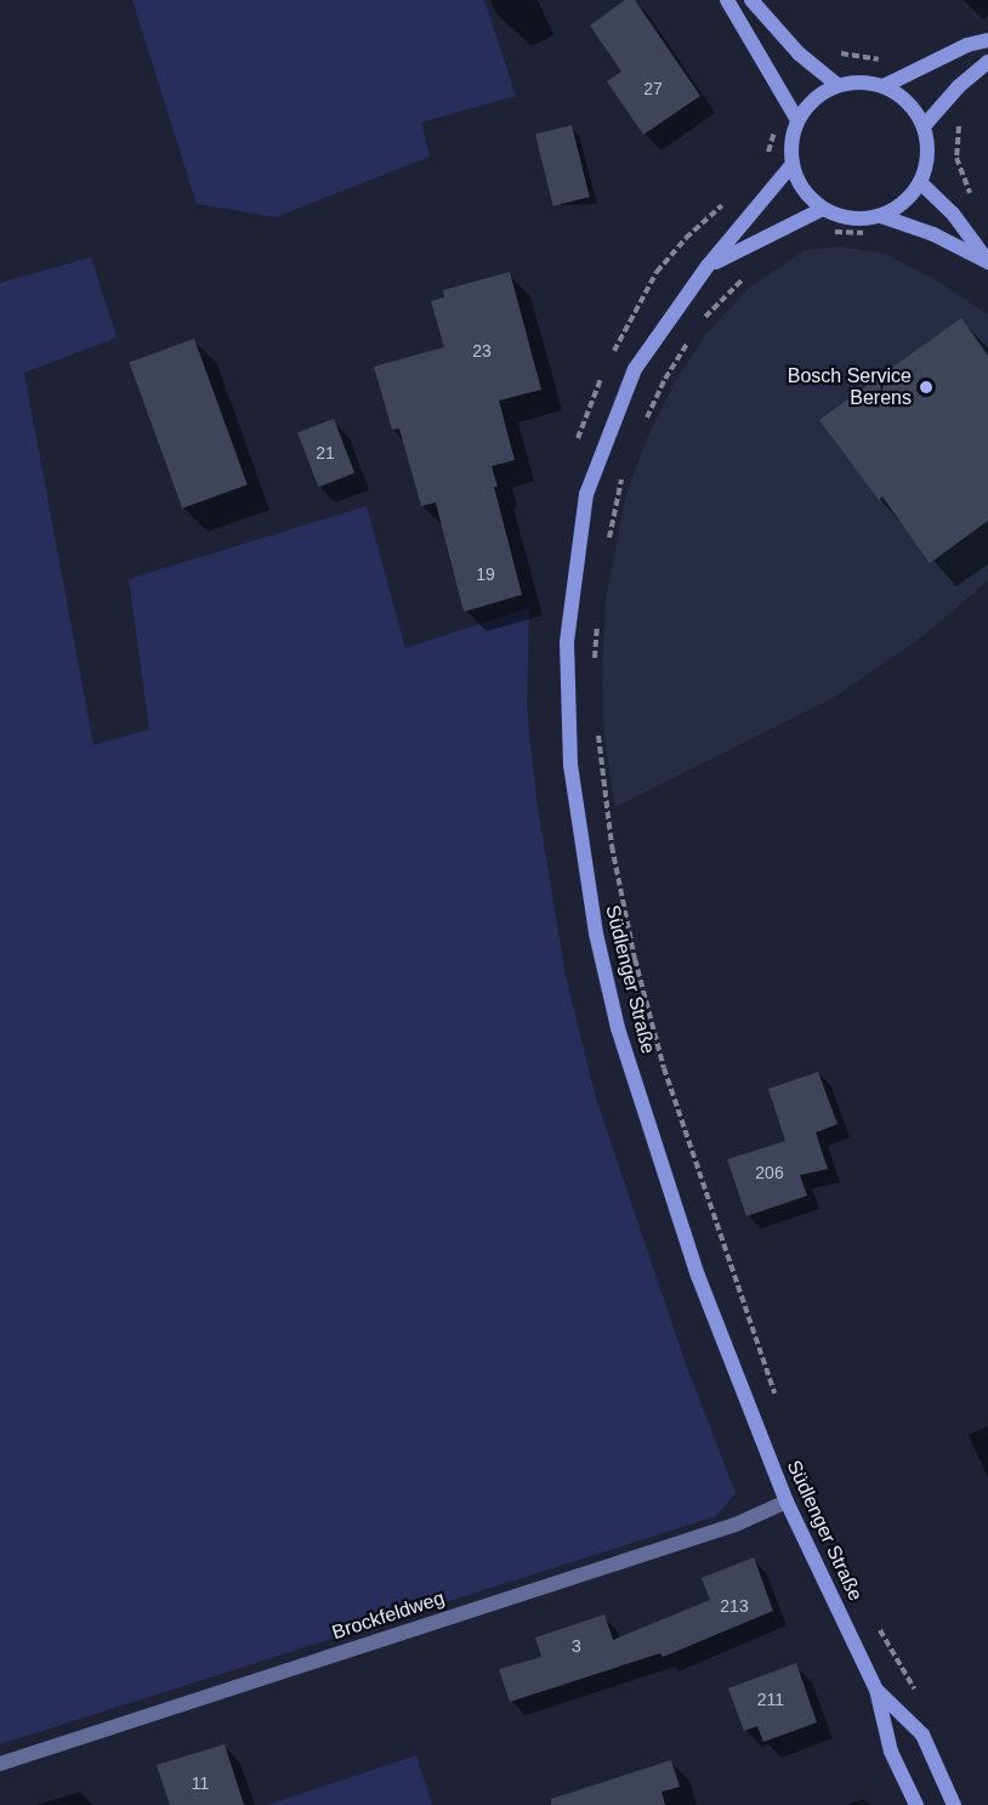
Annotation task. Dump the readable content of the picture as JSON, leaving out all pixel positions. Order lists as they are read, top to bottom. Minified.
{"streets":{"main road":["Südlenger Straße"],"street":["Brockfeldweg"]},"crossings":[["Südlenger Straße","Brockfeldweg"]],"places":["Bosch Service Berens"],"house_numbers":["27","23","21","19","206","213","3","211","11"]}
